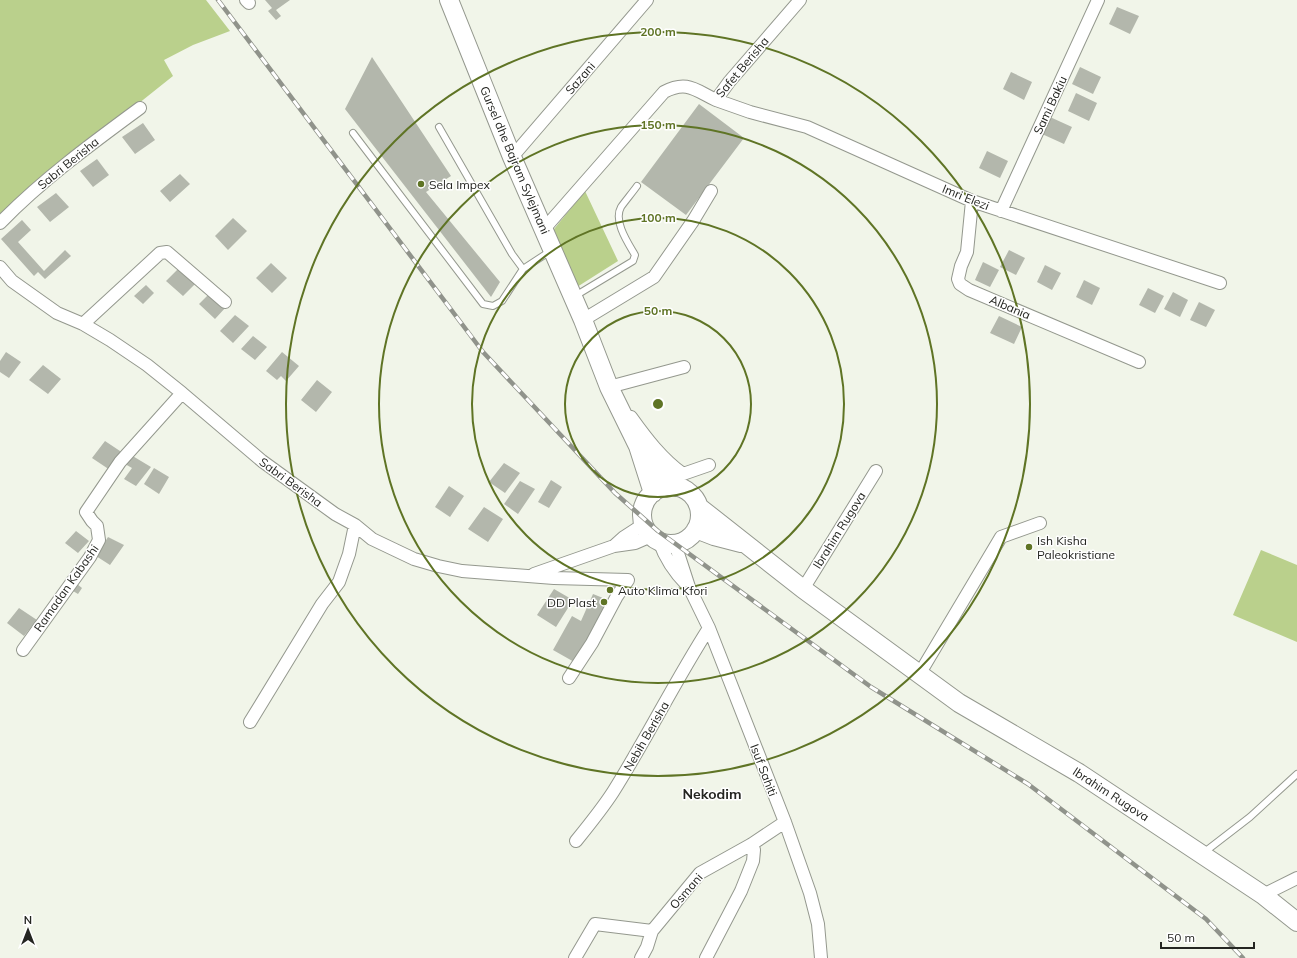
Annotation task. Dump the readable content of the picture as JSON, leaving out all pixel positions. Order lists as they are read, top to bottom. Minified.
{"streets":{"street":["Safet Berisha","Sazani","Sami Bakiu","Gursel dhe Bajram Sylejmani","Sabri Berisha","Imri Elezi","Albania","Ibrahim Rugova","Ramadan Kabashi","Nebih Berisha","Isuf Sahiti","Osmani"]},"crossings":[["Safet Berisha","Gursel dhe Bajram Sylejmani"],["Safet Berisha","Imri Elezi"],["Sazani","Gursel dhe Bajram Sylejmani"],["Sami Bakiu","Imri Elezi"],["Gursel dhe Bajram Sylejmani","Sabri Berisha"],["Gursel dhe Bajram Sylejmani","Ibrahim Rugova"],["Gursel dhe Bajram Sylejmani","Isuf Sahiti"],["Sabri Berisha","Ibrahim Rugova"],["Sabri Berisha","Ramadan Kabashi"],["Sabri Berisha","Isuf Sahiti"],["Imri Elezi","Albania"],["Ibrahim Rugova","Isuf Sahiti"],["Nebih Berisha","Isuf Sahiti"],["Isuf Sahiti","Osmani"]],"districts":["Nekodim"],"places":["Sela Impex","Ish Kisha Paleokristiane","Auto Klima Kfori","DD Plast"],"scale_bar":"50 m","north":"top","rings":["200 m","150 m","100 m","50 m"]}
